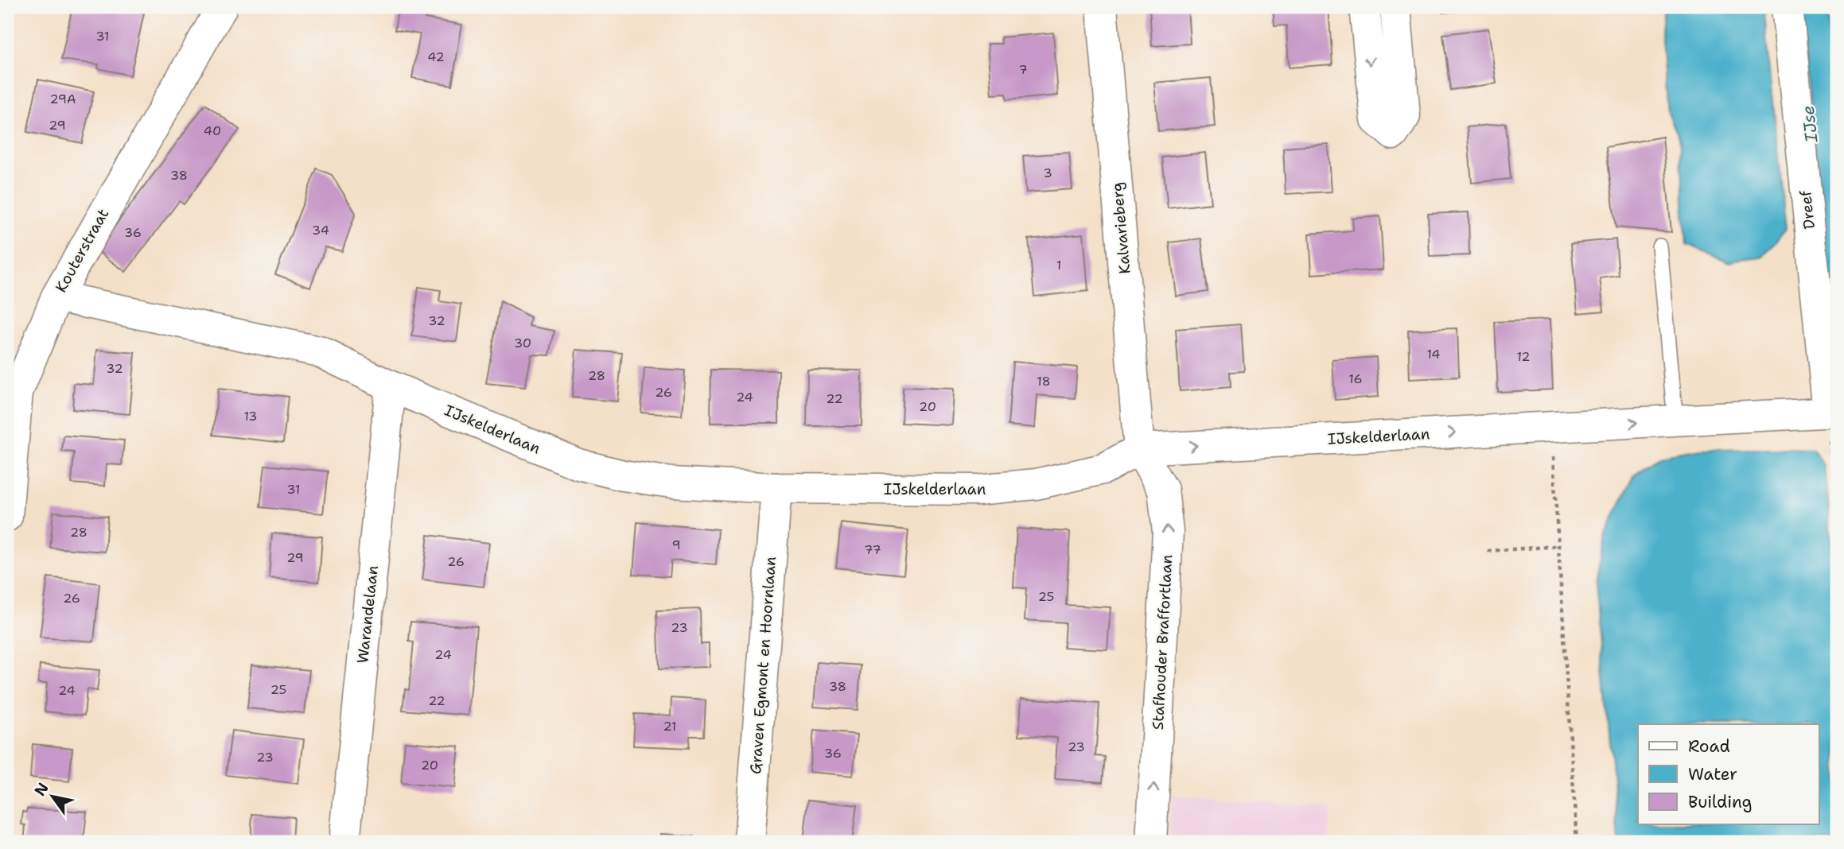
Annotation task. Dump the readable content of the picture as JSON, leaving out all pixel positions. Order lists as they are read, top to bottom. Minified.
{"streets":{"street":["Dreef","Kalvarieberg","Kouterstraat","IJskelderlaan","Warandelaan","Stafhouder Braffortlaan","Graven Egmont en Hoornlaan"]},"crossings":[["Dreef","IJskelderlaan"],["Kalvarieberg","IJskelderlaan"],["Kalvarieberg","Stafhouder Braffortlaan"],["Kouterstraat","IJskelderlaan"],["IJskelderlaan","Warandelaan"],["IJskelderlaan","Stafhouder Braffortlaan"],["IJskelderlaan","Graven Egmont en Hoornlaan"]],"one_way":["Stafhouder Braffortlaan"],"water":["IJse"],"house_numbers":["31","42","7","29A","29","40","3","38","34","36","1","32","30","14","12","32","28","16","18","26","24","22","20","13","31","28","9","77","29","26","25","26","23","24","38","25","24","22","21","23","36","23","20"],"legend":["Road","Water","Building"],"north":"top left"}
